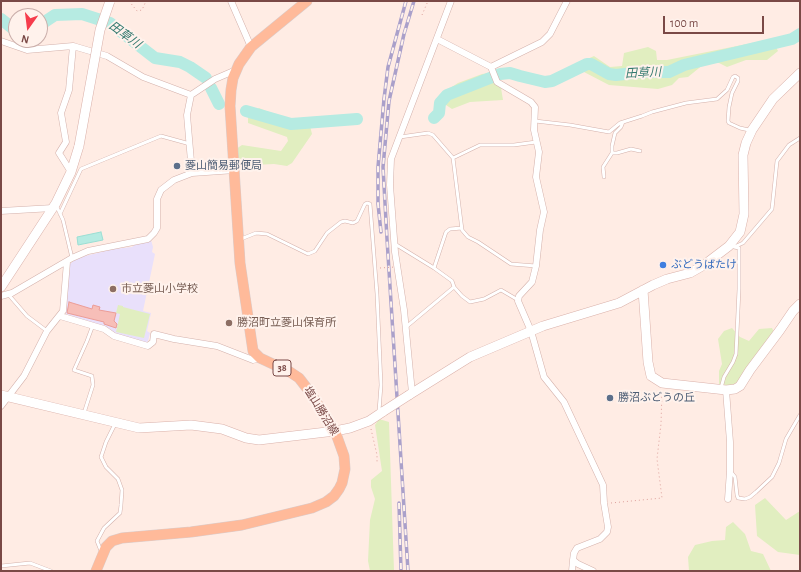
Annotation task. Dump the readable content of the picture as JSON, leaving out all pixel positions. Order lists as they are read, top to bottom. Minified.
{"streets":{"main road":["38","塩山勝沼線"]},"crossings":[["38","塩山勝沼線"]],"water":["田草川"],"places":["菱山簡易郵便局","ぶどうばたけ","市立菱山小学校","勝沼町立菱山保育所","勝沼ぶどうの丘"],"scale_bar":"100 m","north":"bottom"}
